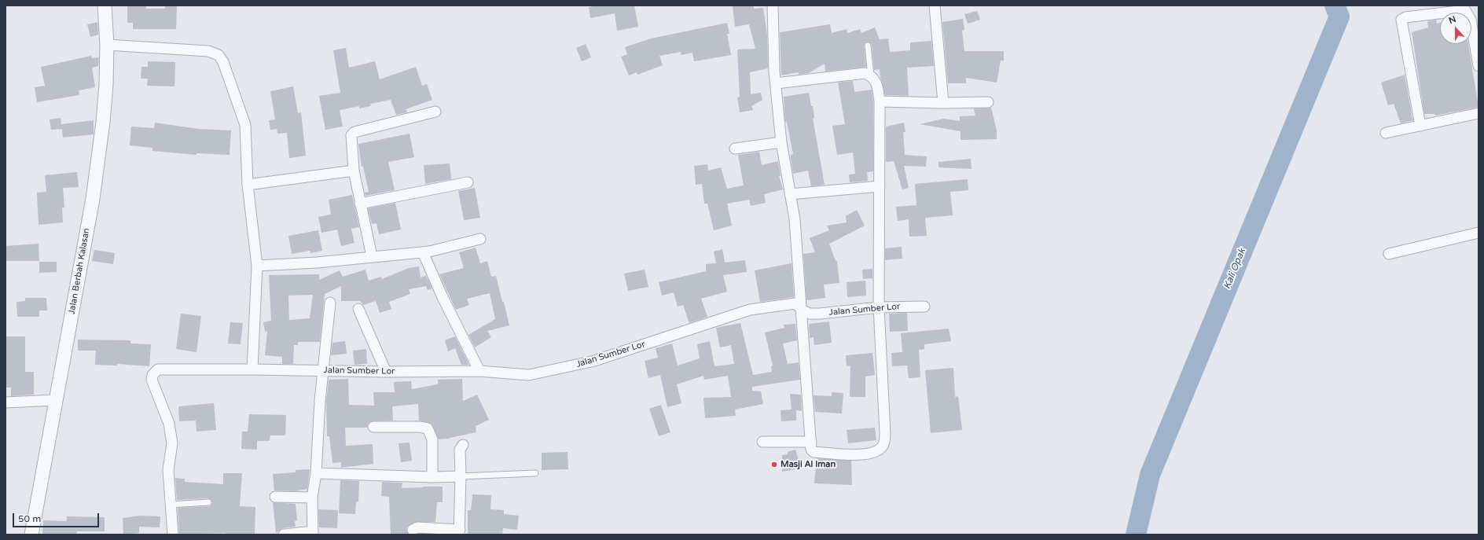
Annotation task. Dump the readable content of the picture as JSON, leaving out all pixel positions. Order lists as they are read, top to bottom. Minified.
{"streets":{"street":["Jalan Berbah Kalasan","Jalan Sumber Lor"]},"water":["Kali Opak"],"places":["Masji Al Iman"],"scale_bar":"50 m","north":"top"}
